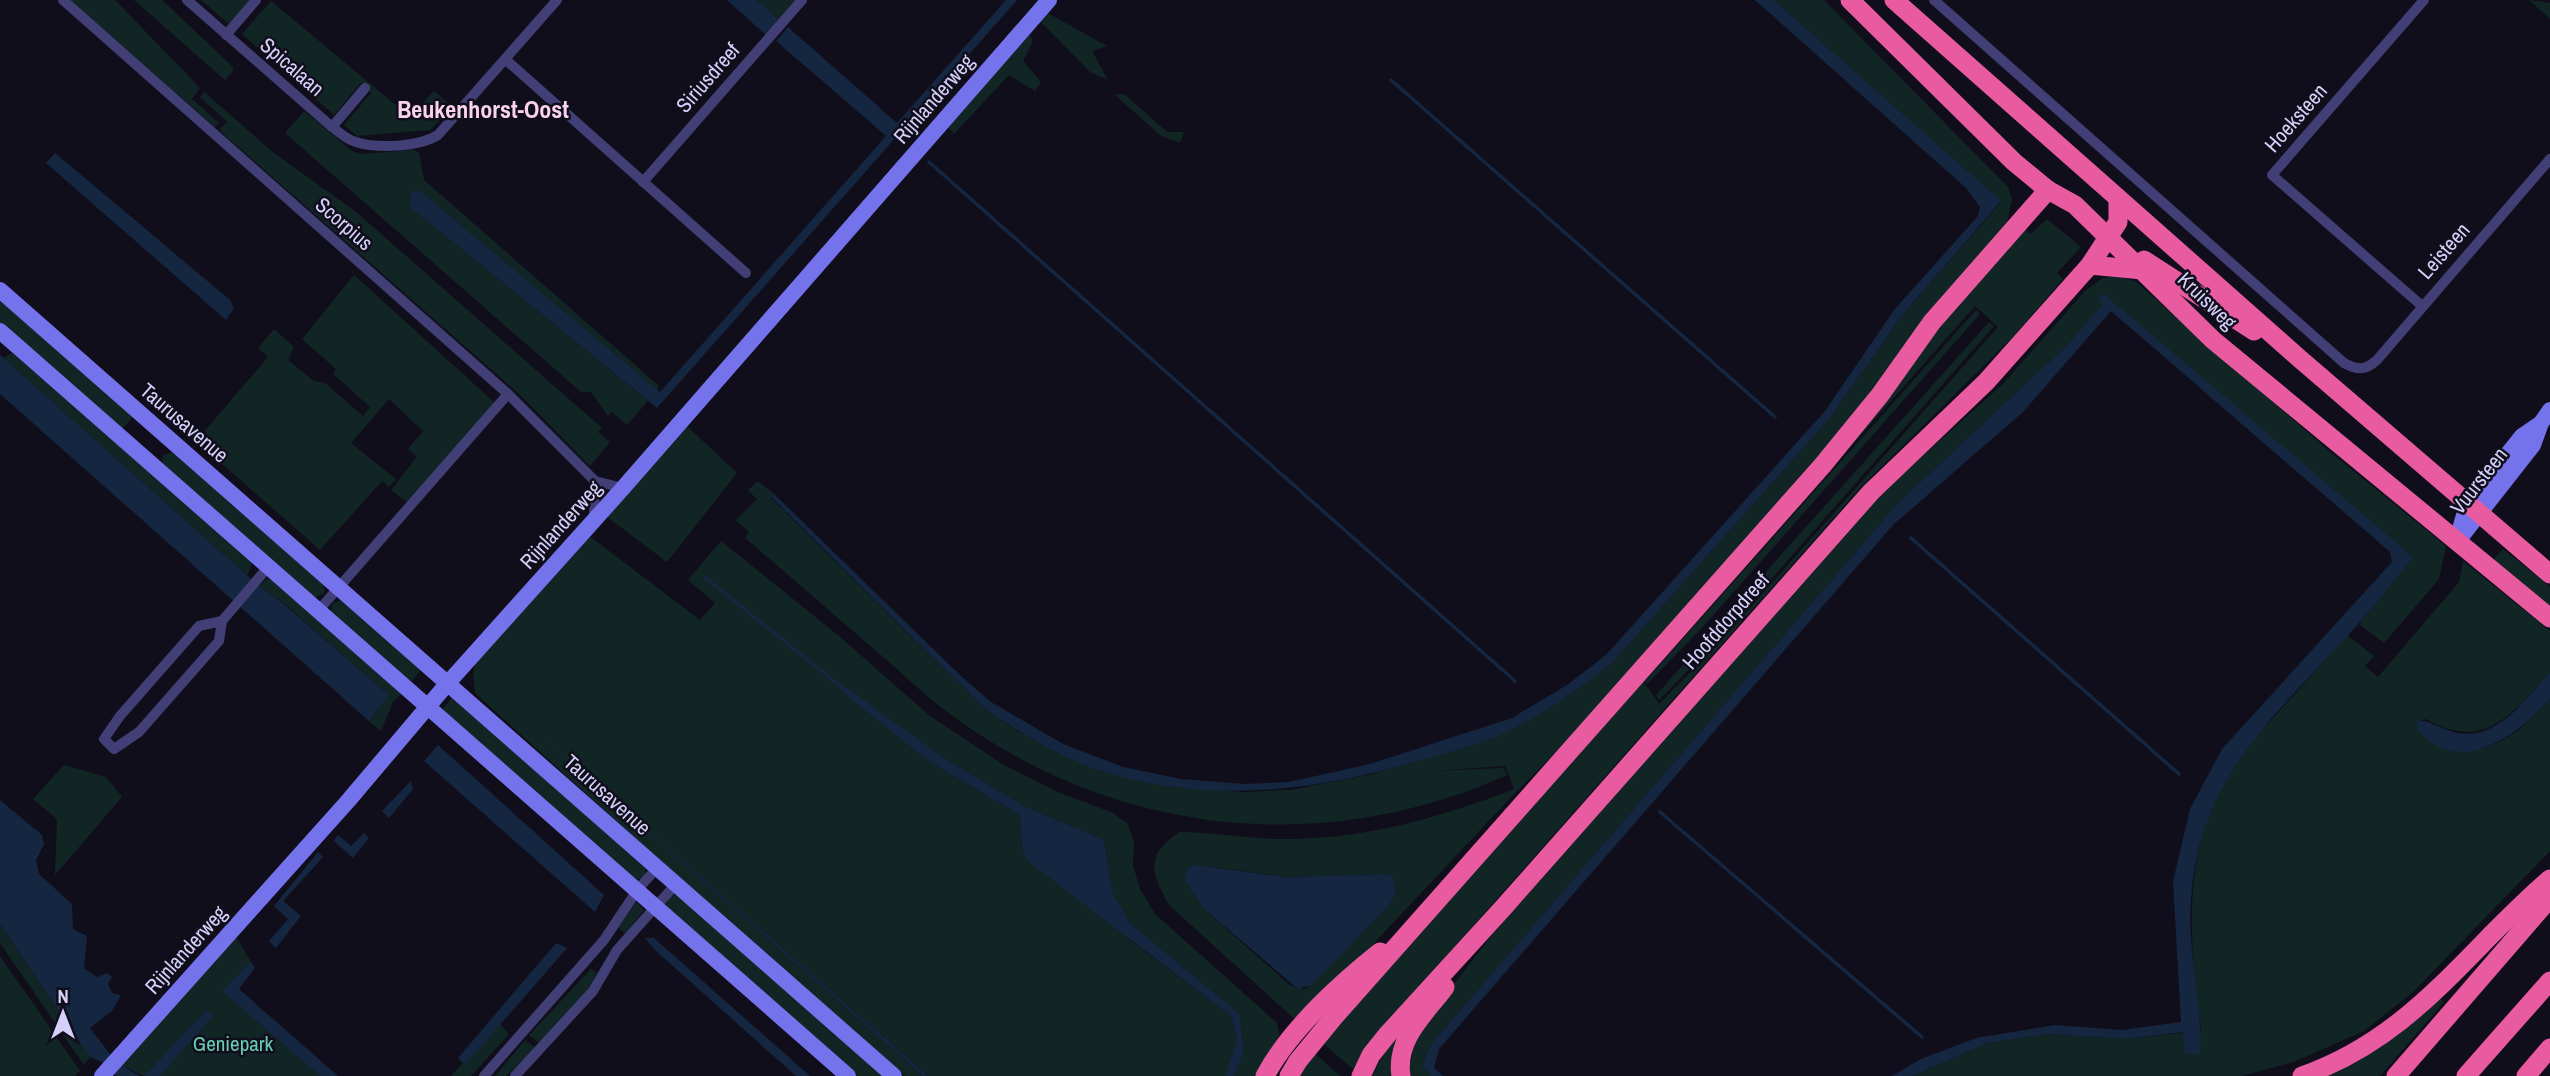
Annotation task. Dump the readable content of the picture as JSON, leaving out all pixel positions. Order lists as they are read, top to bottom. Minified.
{"streets":{"highway":["Kruisweg","Hoofddorpdreef"],"main road":["Rijnlanderweg","Taurusavenue","Vuursteen"],"street":["Spicalaan","Siriusdreef","Hoeksteen","Scorpius","Leisteen"]},"crossings":[["Rijnlanderweg","Taurusavenue"],["Hoeksteen","Leisteen"],["Leisteen","Kruisweg"],["Kruisweg","Vuursteen"],["Kruisweg","Hoofddorpdreef"]],"districts":["Beukenhorst-Oost"],"parks":["Geniepark"],"north":"top"}
